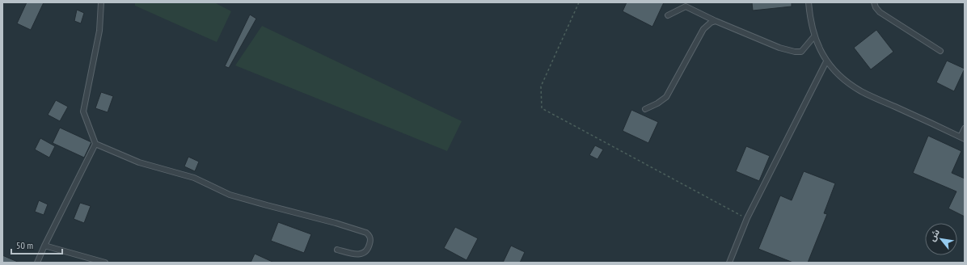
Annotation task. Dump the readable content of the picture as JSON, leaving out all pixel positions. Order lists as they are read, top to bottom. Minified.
{"scale_bar":"50 m","north":"top left"}
